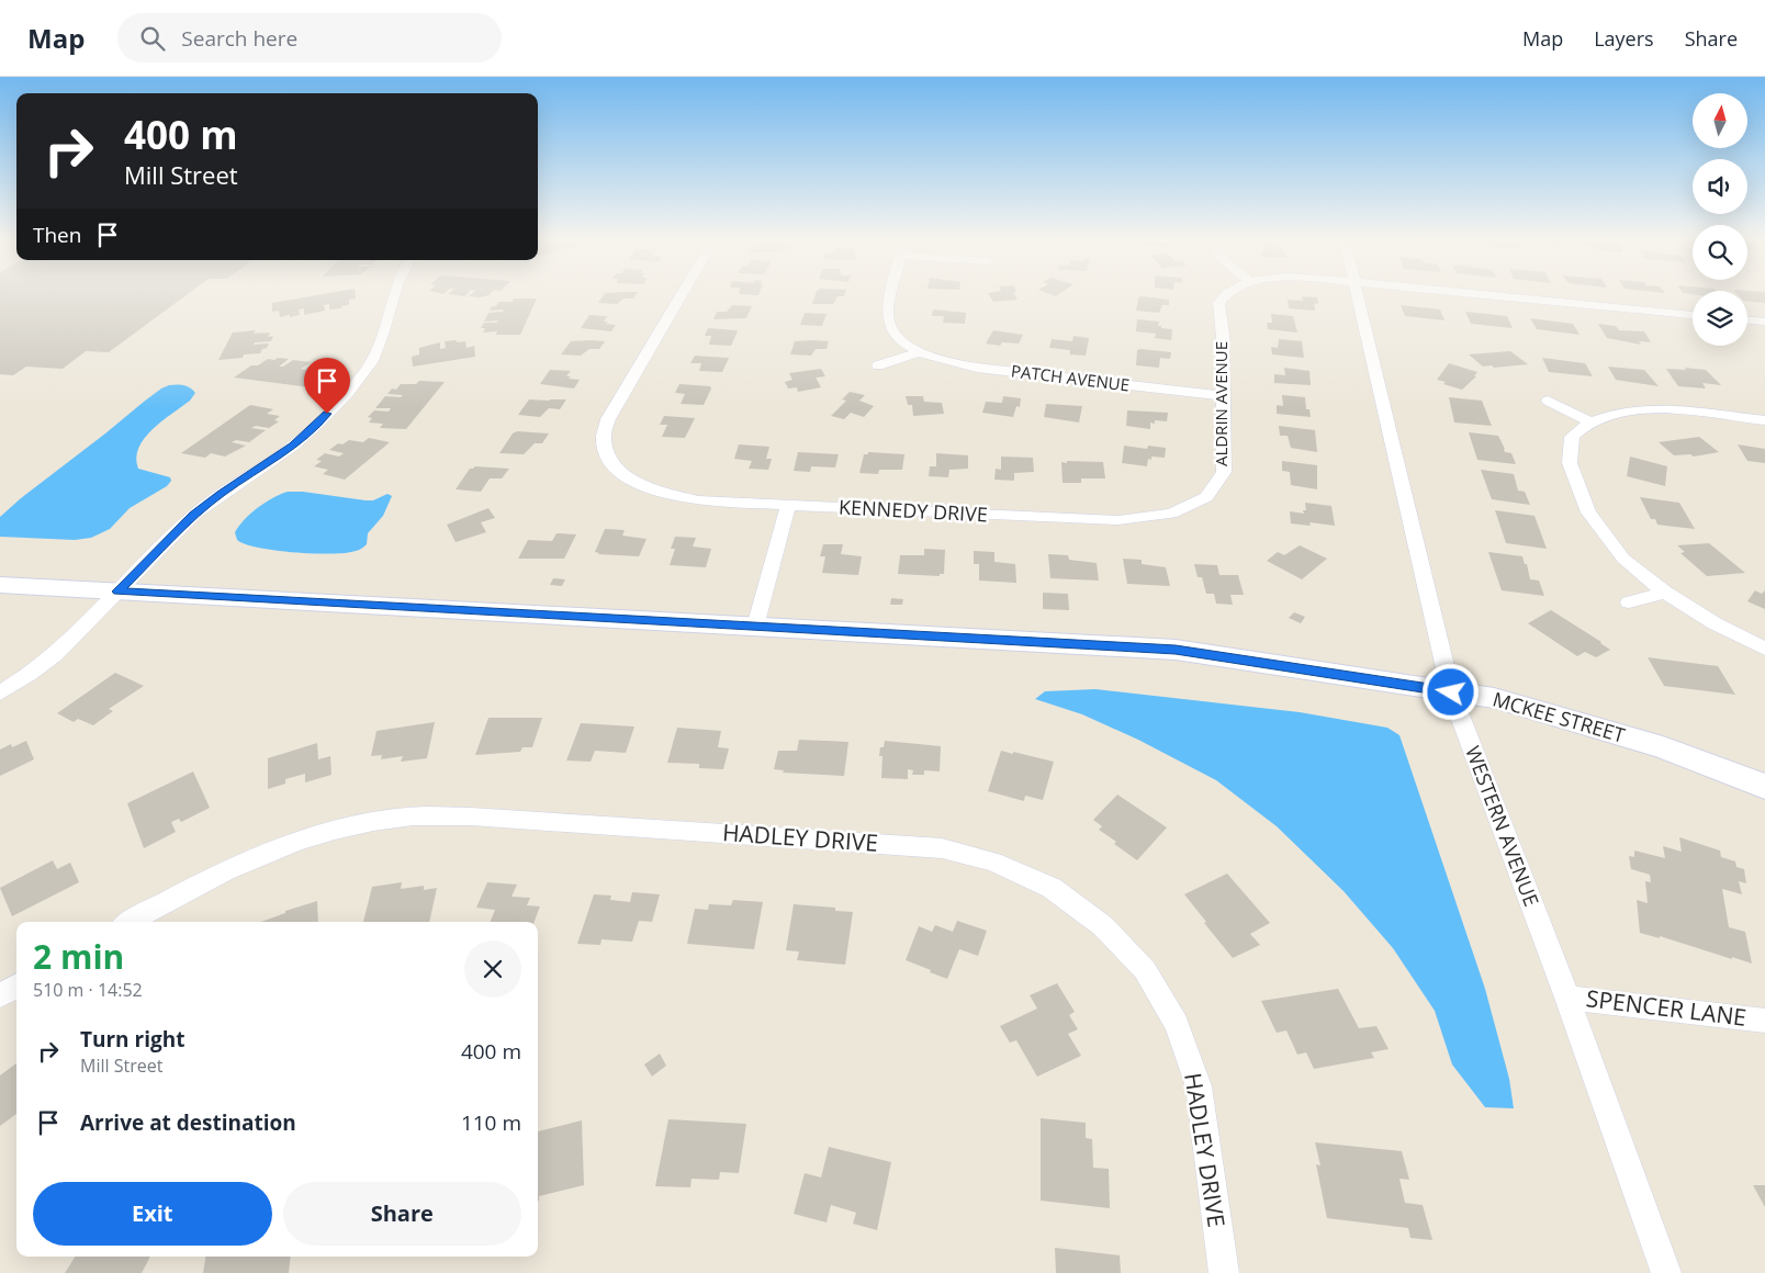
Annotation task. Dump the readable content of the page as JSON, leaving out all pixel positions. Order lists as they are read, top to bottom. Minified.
{"streets":{"street":["PATCH AVENUE","ALDRIN AVENUE","KENNEDY DRIVE","MCKEE STREET","WESTERN AVENUE","HADLEY DRIVE","SPENCER LANE"]},"crossings":[["PATCH AVENUE","ALDRIN AVENUE"],["ALDRIN AVENUE","KENNEDY DRIVE"],["MCKEE STREET","WESTERN AVENUE"],["WESTERN AVENUE","SPENCER LANE"]],"north":"top","page":{"header":"Map","search":"Search here","nav":["Map","Layers","Share"],"turn":["400 m","Mill Street"],"then":"Then","heading":["2 min","510 m · 14:52"],"list":[{"name":"Turn right","note":"Mill Street","value":"400 m"},{"name":"Arrive at destination","value":"110 m"}],"buttons":["Exit","Share"]}}
